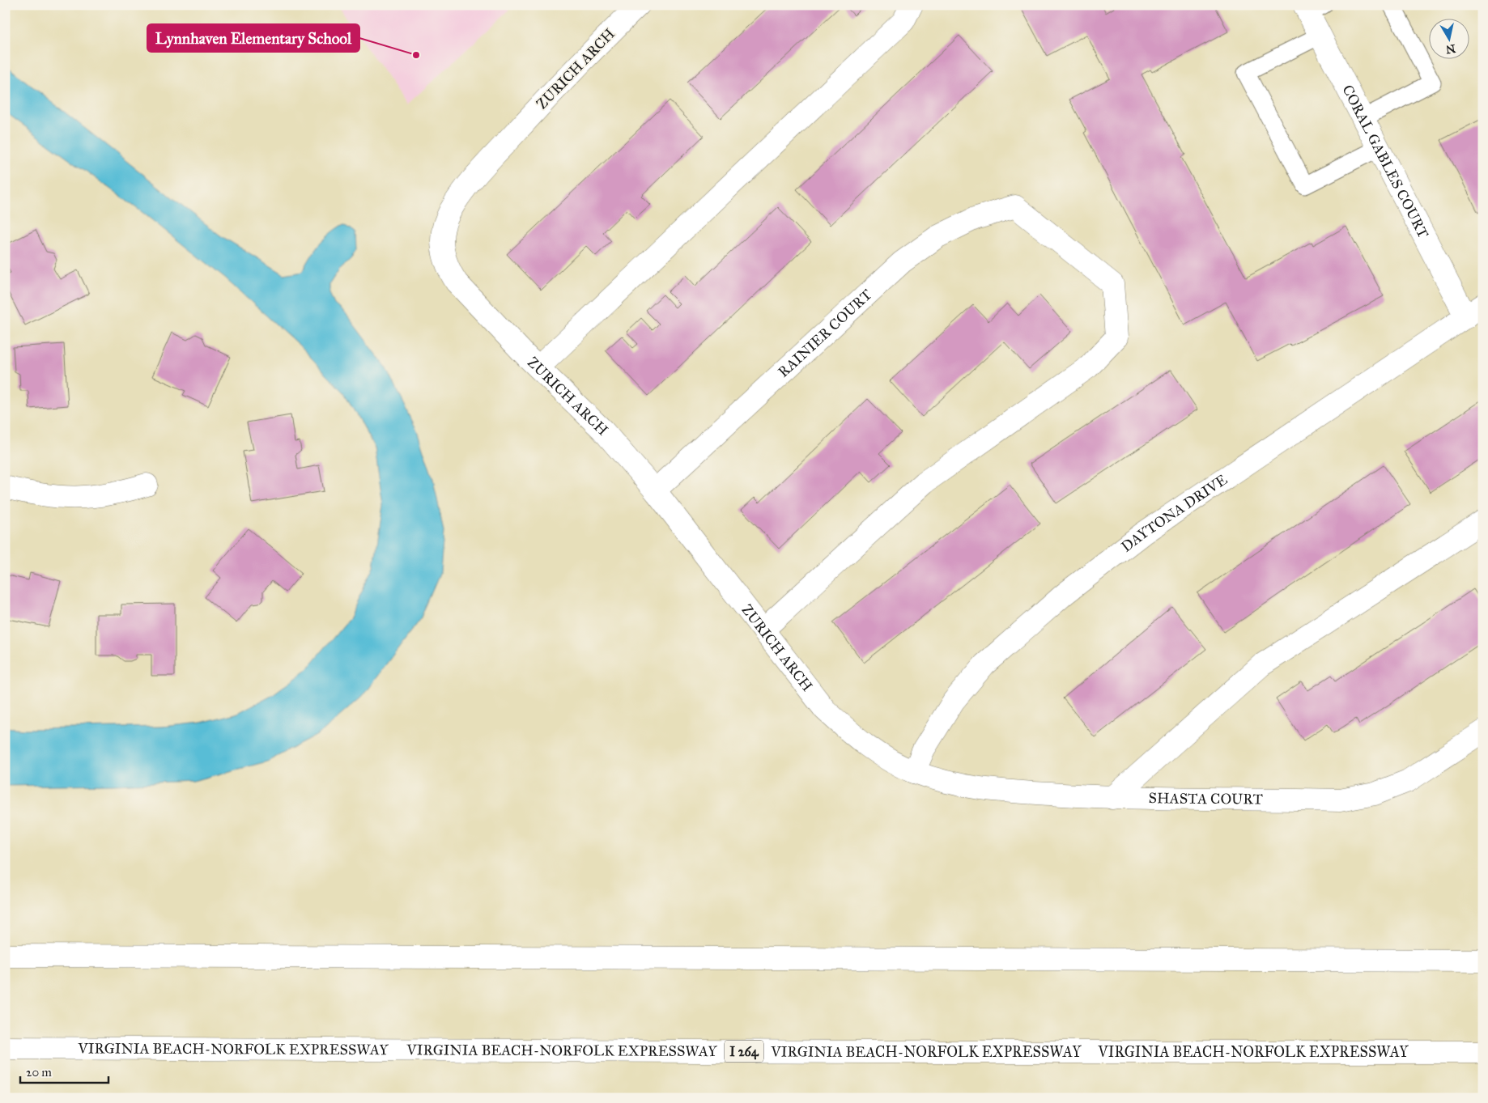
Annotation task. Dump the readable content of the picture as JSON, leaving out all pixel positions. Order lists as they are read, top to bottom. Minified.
{"streets":{"main road":["ZURICH ARCH","CORAL GABLES COURT","RAINIER COURT","DAYTONA DRIVE","SHASTA COURT","VIRGINIA BEACH-NORFOLK EXPRESSWAY","I 264"]},"crossings":[["ZURICH ARCH","RAINIER COURT"],["ZURICH ARCH","DAYTONA DRIVE"],["ZURICH ARCH","SHASTA COURT"],["CORAL GABLES COURT","DAYTONA DRIVE"],["DAYTONA DRIVE","SHASTA COURT"]],"places":["Lynnhaven Elementary School"],"scale_bar":"20 m","north":"bottom"}
